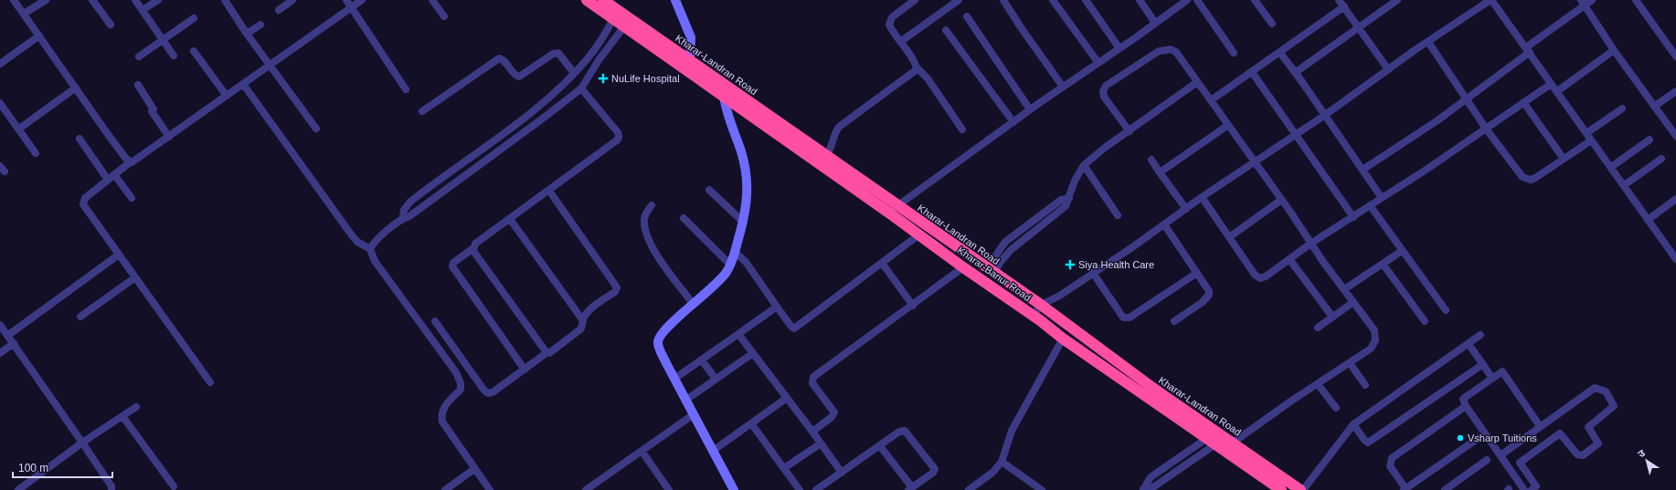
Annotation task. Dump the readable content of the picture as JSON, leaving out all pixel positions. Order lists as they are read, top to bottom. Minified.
{"streets":{"highway":["Kharar-Landran Road","Kharar-Banur Road"]},"crossings":[["Kharar-Landran Road","Kharar-Banur Road"]],"places":{"health":["NuLife Hospital","Siya Health Care"],"other":["Vsharp Tuitions"]},"scale_bar":"100 m","north":"top left"}
